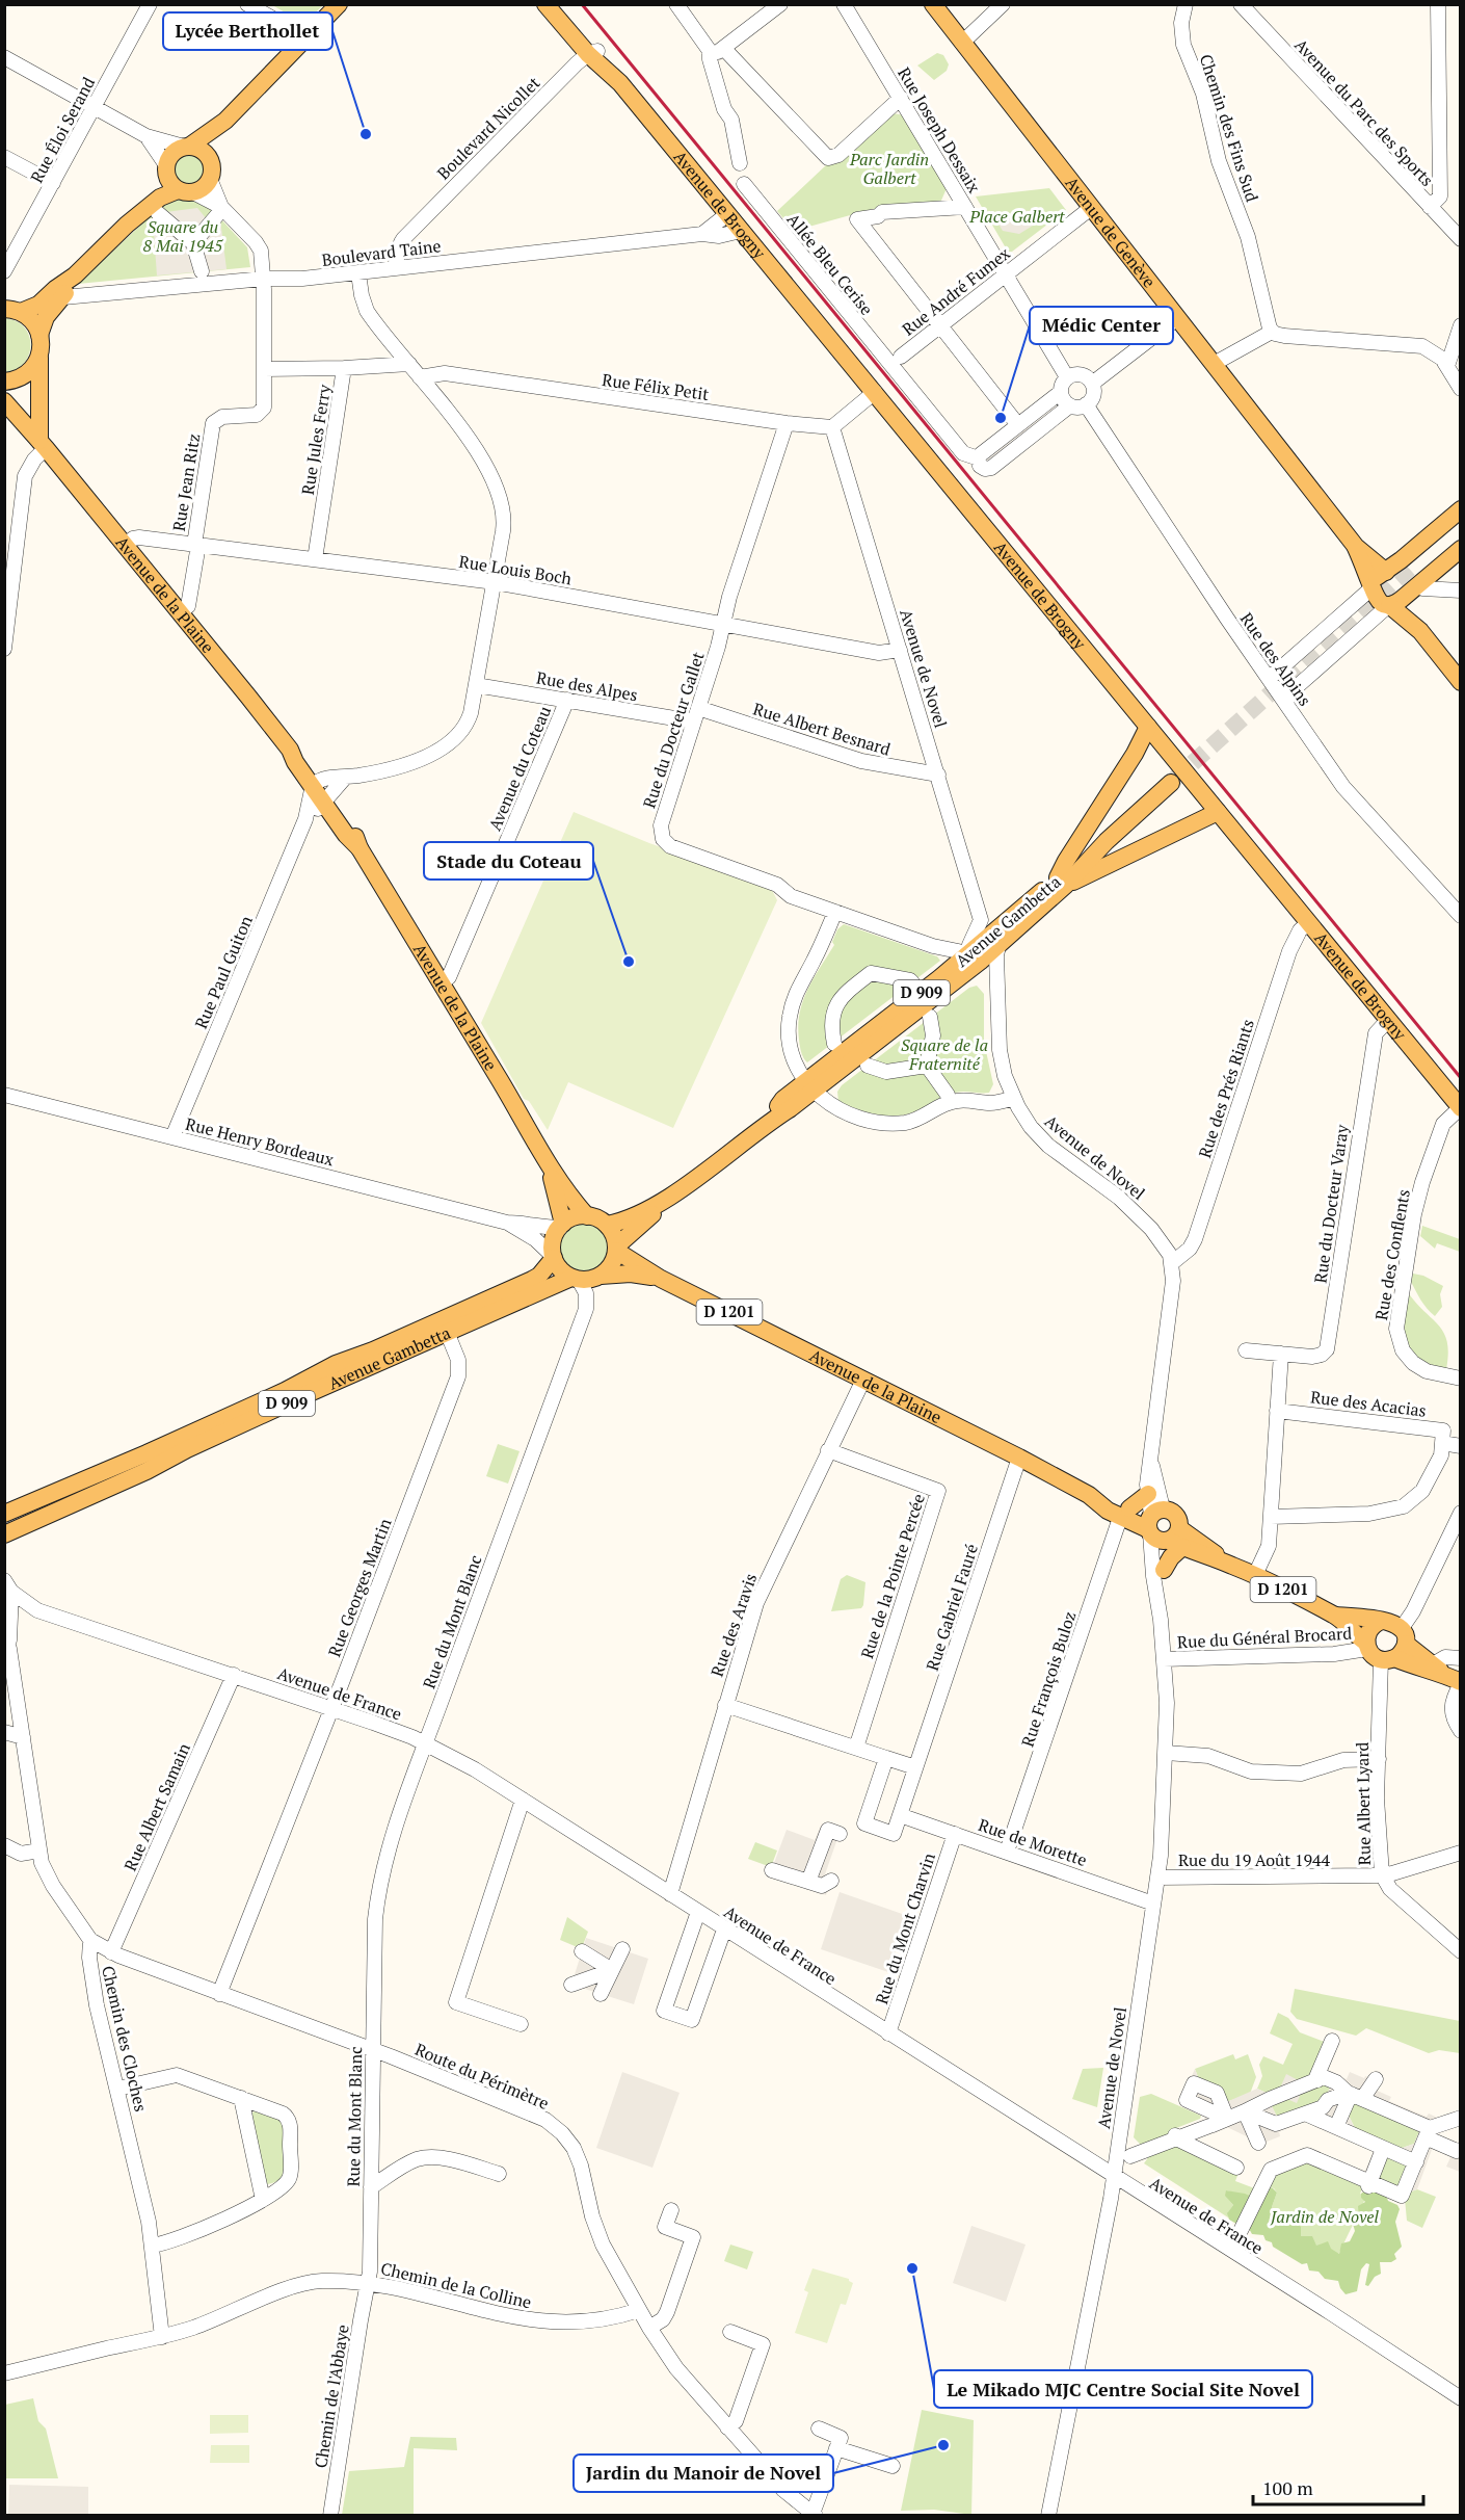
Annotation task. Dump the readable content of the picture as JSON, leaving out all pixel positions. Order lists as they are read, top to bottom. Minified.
{"streets":{"main road":["Avenue de Brogny","Avenue de Genève","Avenue de la Plaine","Avenue Gambetta","D 909","D 1201"],"street":["Avenue du Parc des Sports","Boulevard Nicollet","Chemin des Fins Sud","Rue Éloi Serand","Rue Joseph Dessaix","Boulevard Taine","Allée Bleu Cerise","Rue André Fumex","Rue Félix Petit","Rue Jules Ferry","Rue Jean Ritz","Rue Louis Boch","Rue des Alpins","Avenue de Novel","Rue des Alpes","Rue Albert Besnard","Rue du Docteur Gallet","Avenue du Coteau","Rue Paul Guiton","Rue des Prés Riants","Rue Henry Bordeaux","Rue du Docteur Varay","Rue des Conflents","Rue des Acacias","Rue de la Pointe Percée","Rue Georges Martin","Rue Gabriel Fauré","Rue du Mont Blanc","Rue des Aravis","Rue du Général Brocard","Rue François Buloz","Avenue de France","Rue Albert Lyard","Rue Albert Samain","Rue de Morette","Rue du 19 Août 1944","Rue du Mont Charvin","Chemin des Cloches","Route du Périmètre","Chemin de la Colline","Chemin de l'Abbaye"]},"crossings":[["Boulevard Nicollet","Avenue de Brogny"],["Boulevard Nicollet","Boulevard Taine"],["Rue Joseph Dessaix","Rue André Fumex"],["Rue Joseph Dessaix","Rue des Alpins"],["Avenue de Brogny","Boulevard Taine"],["Avenue de Brogny","Rue des Prés Riants"],["Avenue de Brogny","Rue du Docteur Varay"],["Avenue de Brogny","Rue des Conflents"],["Avenue de Genève","Rue André Fumex"],["Boulevard Taine","Rue Jean Ritz"],["Allée Bleu Cerise","Rue André Fumex"],["Rue Félix Petit","Avenue de Novel"],["Rue Félix Petit","Rue du Docteur Gallet"],["Rue Jules Ferry","Rue Jean Ritz"],["Rue Jules Ferry","Rue Louis Boch"],["Rue Jean Ritz","Rue Louis Boch"],["Rue Jean Ritz","Avenue de la Plaine"],["Rue Louis Boch","Avenue de la Plaine"],["Rue Louis Boch","Avenue de Novel"],["Rue Louis Boch","Rue du Docteur Gallet"],["Avenue de la Plaine","Avenue de Novel"],["Avenue de la Plaine","Avenue du Coteau"],["Avenue de la Plaine","Avenue Gambetta"],["Avenue de la Plaine","Rue Paul Guiton"],["Avenue de la Plaine","Rue Henry Bordeaux"],["Avenue de la Plaine","D 1201"],["Avenue de la Plaine","Rue Gabriel Fauré"],["Avenue de la Plaine","Rue du Mont Blanc"],["Avenue de la Plaine","Rue des Aravis"],["Avenue de la Plaine","Rue François Buloz"],["Avenue de Novel","Rue Albert Besnard"],["Avenue de Novel","Avenue Gambetta"],["Avenue de Novel","Rue des Prés Riants"],["Avenue de Novel","Rue du Général Brocard"],["Avenue de Novel","Avenue de France"],["Avenue de Novel","Rue de Morette"],["Avenue de Novel","Rue du 19 Août 1944"],["Rue des Alpes","Rue Albert Besnard"],["Rue des Alpes","Rue du Docteur Gallet"],["Rue des Alpes","Avenue du Coteau"],["Rue Albert Besnard","Rue du Docteur Gallet"],["Rue du Docteur Gallet","Avenue Gambetta"],["Avenue Gambetta","Rue Henry Bordeaux"],["Avenue Gambetta","Rue Georges Martin"],["Avenue Gambetta","Rue du Mont Blanc"],["Rue Paul Guiton","Rue Henry Bordeaux"],["Rue Henry Bordeaux","Rue du Mont Blanc"],["D 1201","Rue du Général Brocard"],["D 1201","Rue Albert Lyard"],["Rue de la Pointe Percée","Rue des Aravis"],["Rue Georges Martin","Avenue de France"],["Rue Georges Martin","Route du Périmètre"],["Rue du Mont Blanc","Avenue de France"],["Rue du Mont Blanc","Route du Périmètre"],["Rue du Mont Blanc","Chemin de la Colline"],["Rue du Mont Blanc","Chemin de l'Abbaye"],["Rue des Aravis","Avenue de France"],["Rue du Général Brocard","Rue Albert Lyard"],["Rue François Buloz","Rue de Morette"],["Avenue de France","Rue Albert Samain"],["Avenue de France","Rue du Mont Charvin"],["Rue Albert Lyard","Rue du 19 Août 1944"],["Rue Albert Samain","Route du Périmètre"],["Rue de Morette","Rue du Mont Charvin"],["Chemin des Cloches","Route du Périmètre"],["Chemin des Cloches","Chemin de la Colline"],["Route du Périmètre","Chemin de la Colline"],["Chemin de la Colline","Chemin de l'Abbaye"]],"parks":["Parc Jardin Galbert","Place Galbert","Square du 8 Mai 1945","Square de la Fraternité","Jardin de Novel"],"places":["Lycée Berthollet","Médic Center","Stade du Coteau","Le Mikado MJC Centre Social Site Novel","Jardin du Manoir de Novel"],"scale_bar":"100 m"}
